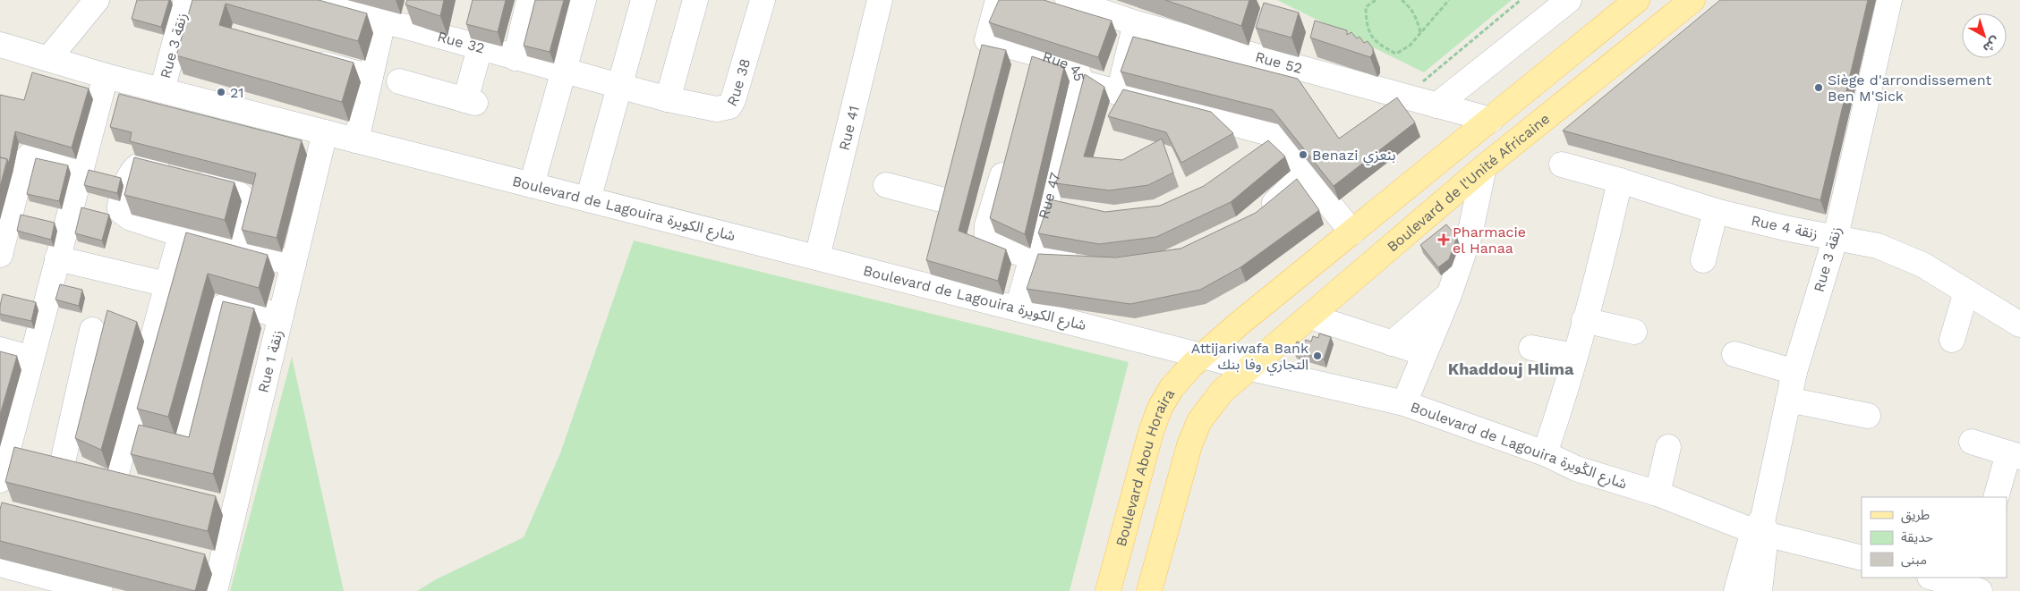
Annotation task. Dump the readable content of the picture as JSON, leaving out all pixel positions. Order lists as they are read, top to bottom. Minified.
{"streets":{"main road":["Boulevard de l'Unité Africaine","Boulevard Abou Horaira"],"street":["Rue 32","Rue 3 زنقة","Rue 52","Rue 45","Rue 38","Rue 41","Rue 47","Boulevard de Lagouira شارع الكويرة","Rue 4 زنقة","Rue 1 زنقة","Boulevard de Lagouira شارع الڭويرة"]},"crossings":[["Rue 32","Rue 38"],["Rue 3 زنقة","Boulevard de Lagouira شارع الكويرة"],["Rue 3 زنقة","Rue 4 زنقة"],["Rue 3 زنقة","Boulevard de Lagouira شارع الڭويرة"],["Rue 45","Rue 47"],["Rue 41","Boulevard de Lagouira شارع الكويرة"],["Boulevard de l'Unité Africaine","Boulevard de Lagouira شارع الكويرة"],["Boulevard de l'Unité Africaine","Boulevard de Lagouira شارع الڭويرة"],["Rue 47","Boulevard de Lagouira شارع الكويرة"],["Boulevard de Lagouira شارع الكويرة","Rue 1 زنقة"],["Boulevard de Lagouira شارع الكويرة","Boulevard de Lagouira شارع الڭويرة"],["Boulevard de Lagouira شارع الكويرة","Boulevard Abou Horaira"]],"districts":["Khaddouj Hlima"],"places":{"other":["Siège d'arrondissement Ben M'Sick","21","Benazi بنعزي","Attijariwafa Bank التجاري وفا بنك"],"health":["Pharmacie el Hanaa"]},"legend":["طريق","حديقة","مبنى"],"north":"bottom right"}
